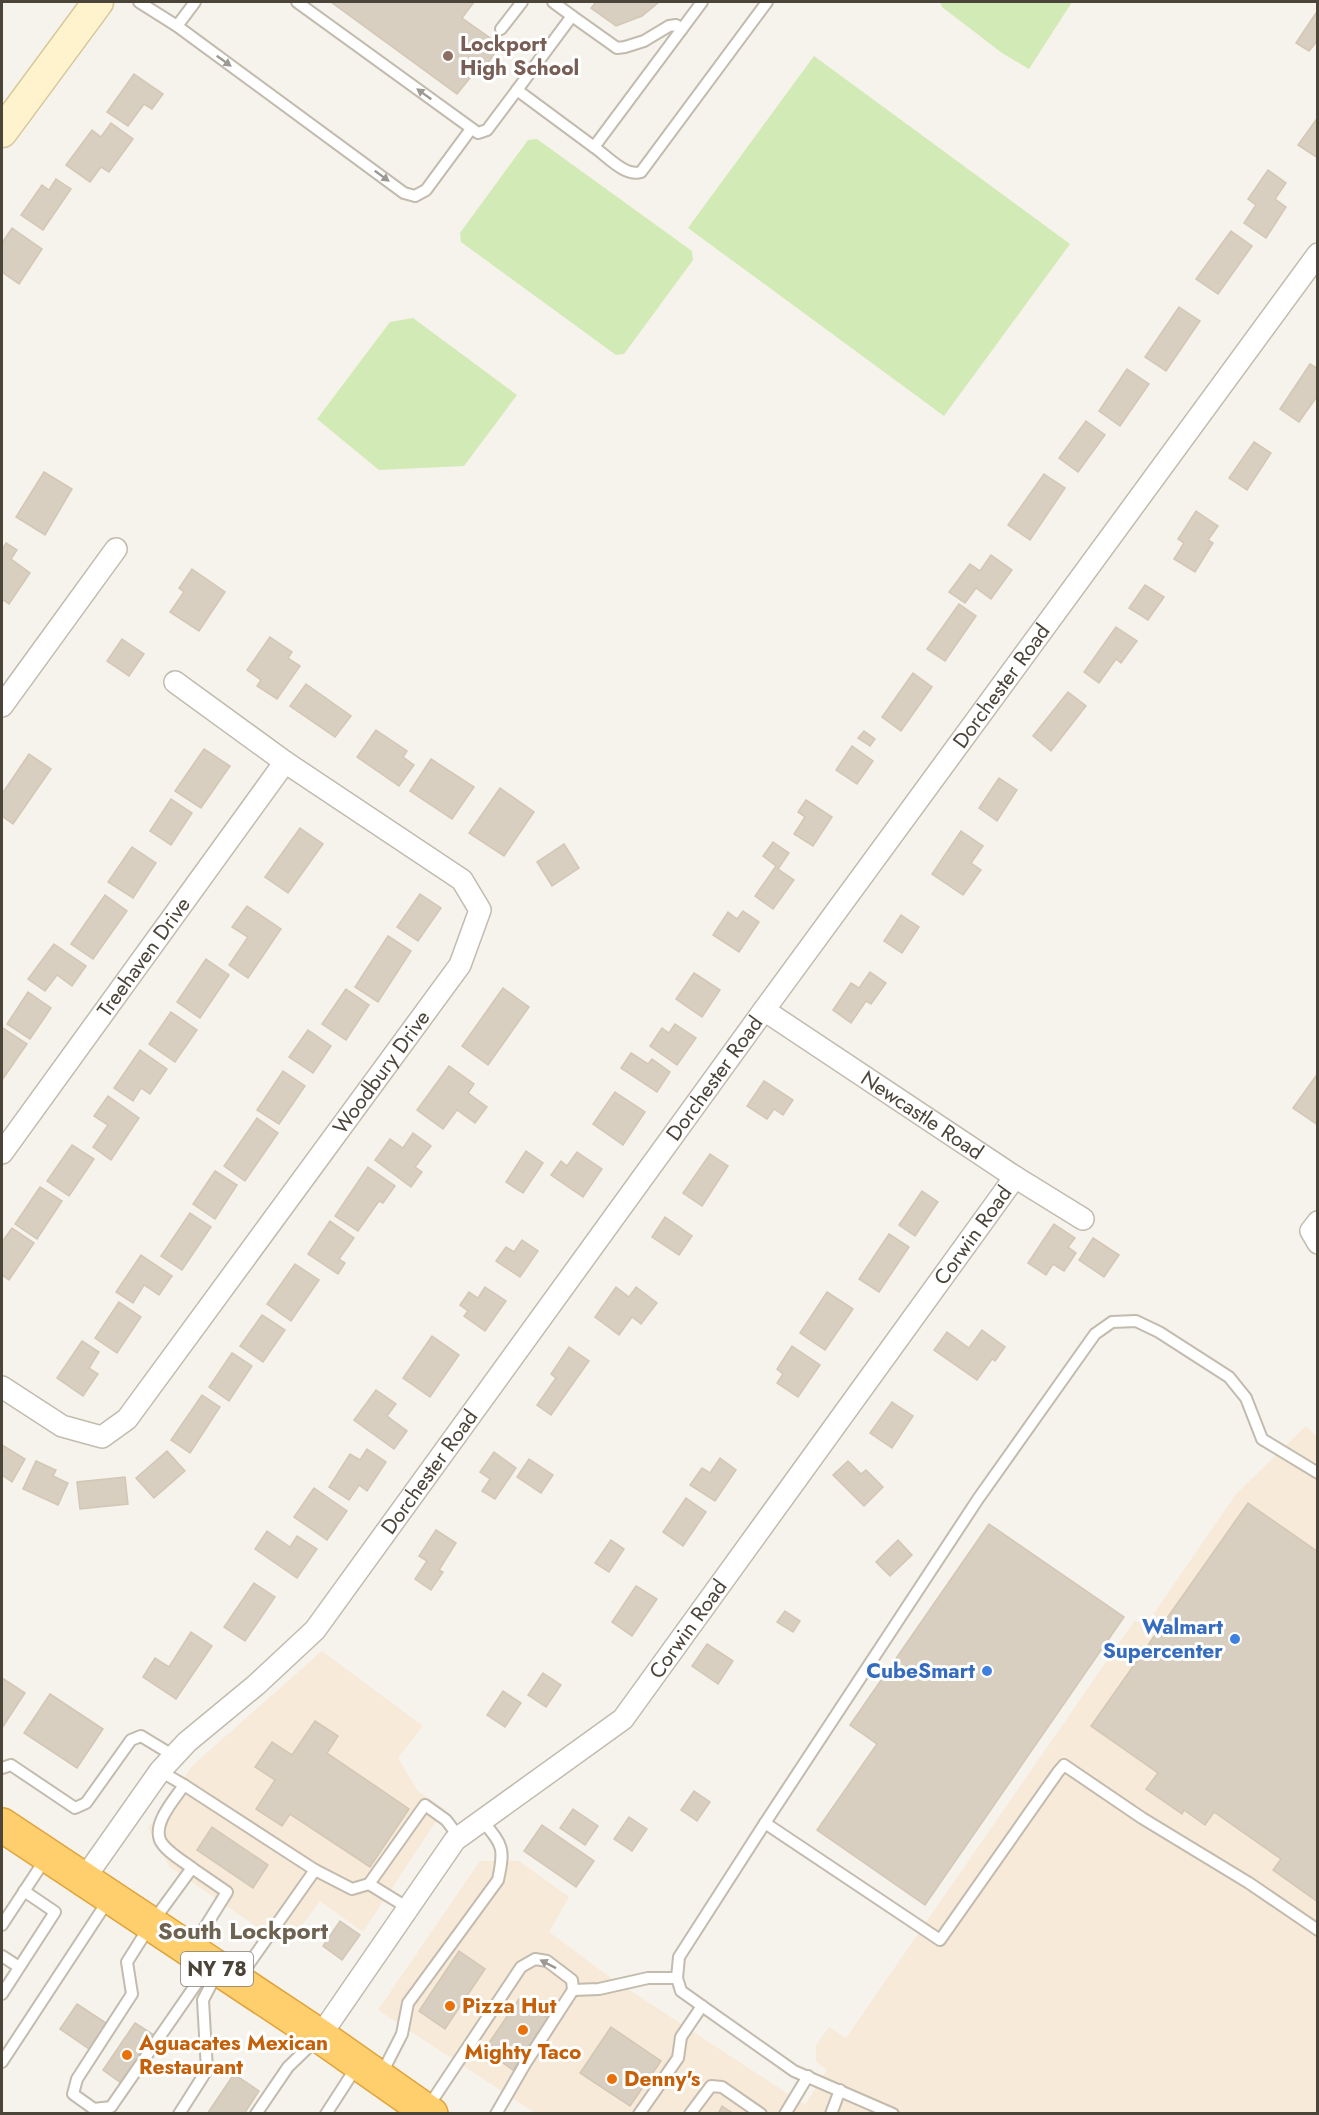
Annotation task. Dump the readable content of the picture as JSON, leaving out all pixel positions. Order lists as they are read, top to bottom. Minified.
{"streets":{"highway":["NY 78"],"street":["Dorchester Road","Treehaven Drive","Woodbury Drive","Newcastle Road","Corwin Road"]},"crossings":[["Dorchester Road","Newcastle Road"],["Dorchester Road","NY 78"],["Treehaven Drive","Woodbury Drive"],["Newcastle Road","Corwin Road"],["Corwin Road","NY 78"]],"districts":["South Lockport"],"places":["Lockport High School","Walmart Supercenter","CubeSmart","Pizza Hut","Mighty Taco","Aguacates Mexican Restaurant","Denny's"]}
